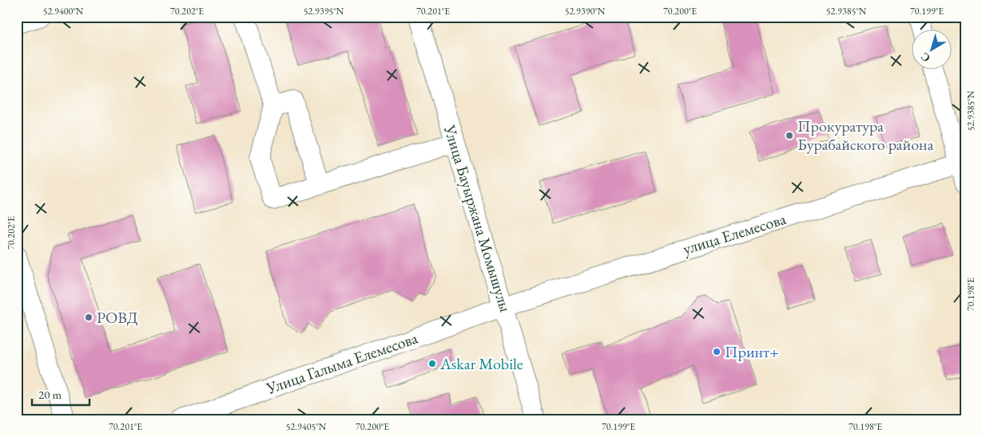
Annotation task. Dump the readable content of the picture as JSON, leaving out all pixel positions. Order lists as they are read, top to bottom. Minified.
{"streets":{"street":["Улица Бауыржана Момышулы","улица Елемесова","Улица Галыма Елемесова"]},"crossings":[["Улица Бауыржана Момышулы","улица Елемесова"],["Улица Бауыржана Момышулы","Улица Галыма Елемесова"],["улица Елемесова","Улица Галыма Елемесова"]],"places":["Прокуратура Бурабайского района","РОВД","Принт+","Askar Mobile"],"scale_bar":"20 m","north":"bottom left","coordinates":["52.9400°N","70.202°E","52.9395°N","70.201°E","52.9390°N","70.200°E","52.9385°N","70.199°E","70.198°E","52.9405°N"]}
